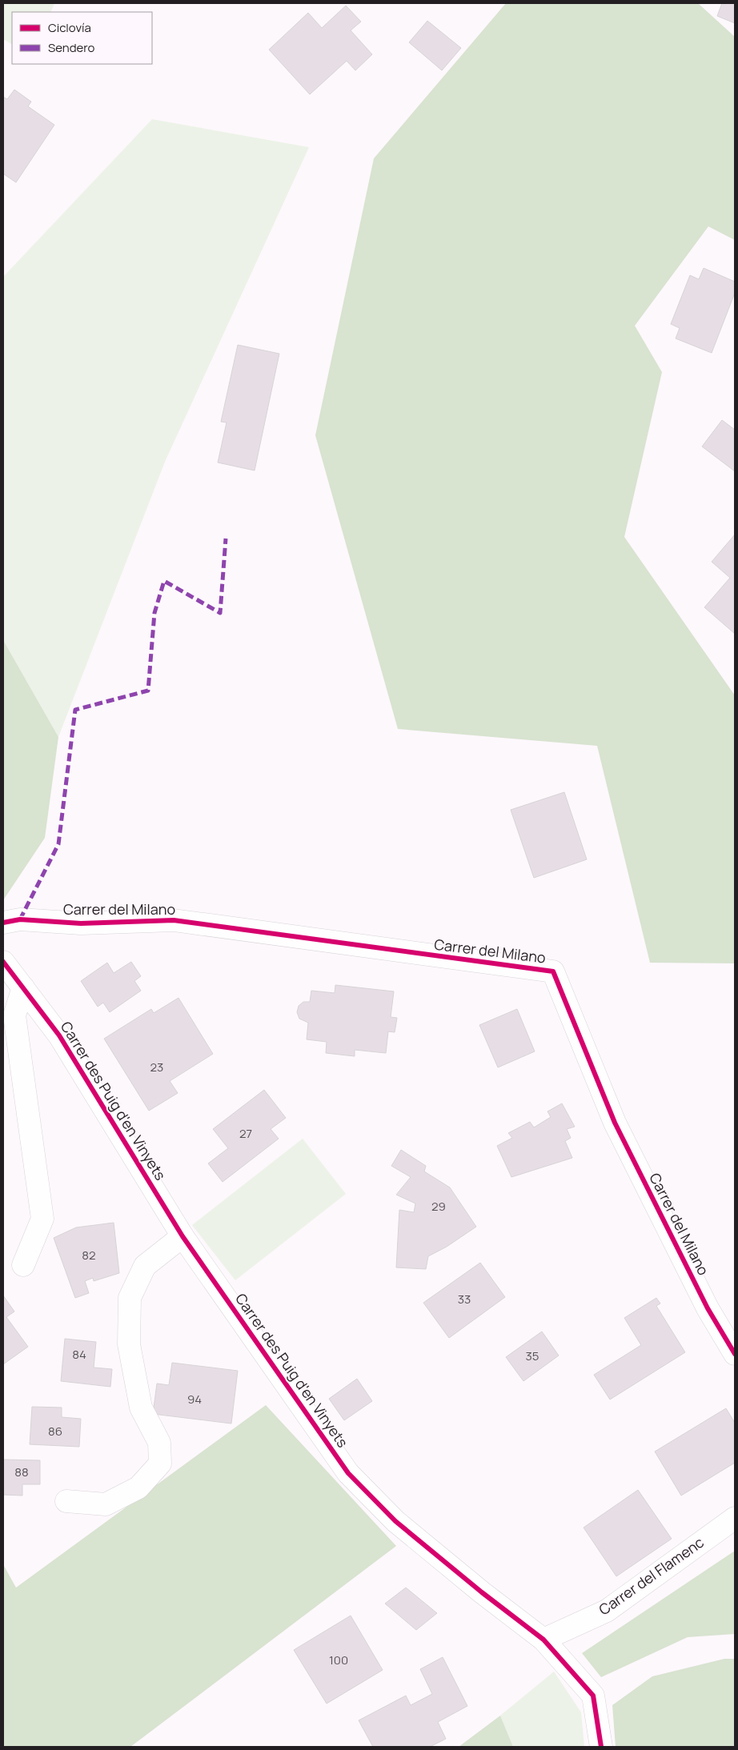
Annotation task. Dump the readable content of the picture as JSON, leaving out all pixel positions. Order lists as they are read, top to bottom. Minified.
{"streets":{"street":["Carrer del Milano","Carrer des Puig d'en Vinyets","Carrer del Flamenc"]},"crossings":[["Carrer des Puig d'en Vinyets","Carrer del Flamenc"]],"house_numbers":["23","27","29","82","33","84","35","94","86","88","100"],"legend":["Ciclovía","Sendero"]}
